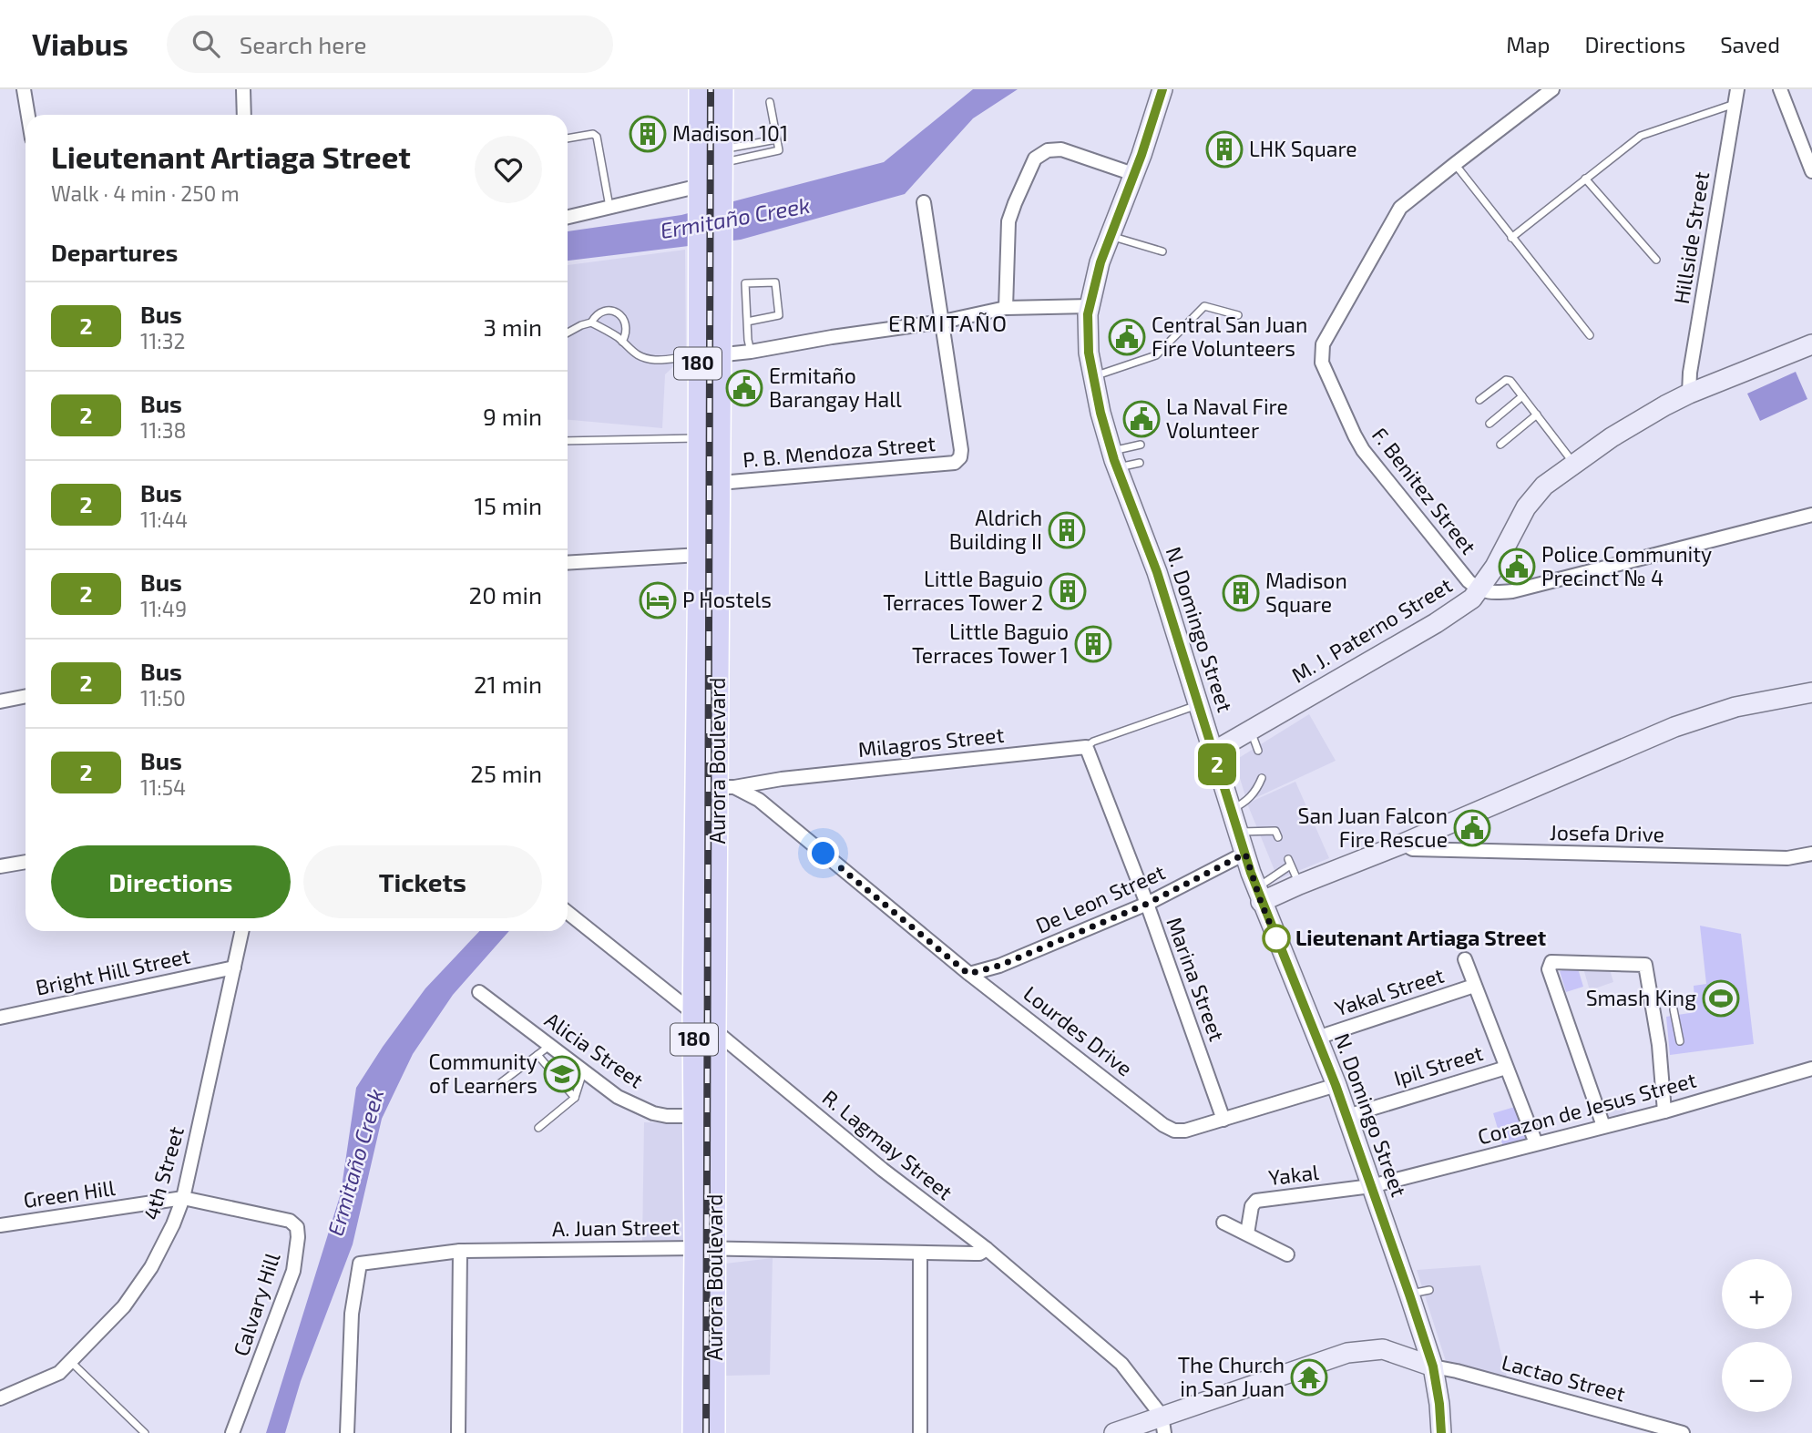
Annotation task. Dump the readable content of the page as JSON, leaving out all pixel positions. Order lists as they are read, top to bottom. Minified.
{"streets":{"main road":["180","N. Domingo Street","M. J. Paterno Street","Aurora Boulevard"],"street":["Hillside Street","P. B. Mendoza Street","F. Benitez Street","Milagros Street","Josefa Drive","De Leon Street","Bright Hill Street","Marina Street","Yakal Street","Lourdes Drive","Alicia Street","Ipil Street","Corazon de Jesus Street","R. Lagmay Street","4th Street","Yakal","Green Hill","A. Juan Street","Calvary Hill","Lactao Street"]},"crossings":[["Hillside Street","M. J. Paterno Street"],["P. B. Mendoza Street","Aurora Boulevard"],["F. Benitez Street","M. J. Paterno Street"],["N. Domingo Street","M. J. Paterno Street"],["N. Domingo Street","De Leon Street"],["N. Domingo Street","Yakal Street"],["N. Domingo Street","Lourdes Drive"],["N. Domingo Street","Ipil Street"],["N. Domingo Street","Corazon de Jesus Street"],["N. Domingo Street","Yakal"],["N. Domingo Street","Lactao Street"],["Milagros Street","Aurora Boulevard"],["Milagros Street","Marina Street"],["Milagros Street","Lourdes Drive"],["Aurora Boulevard","Lourdes Drive"],["Aurora Boulevard","Alicia Street"],["Aurora Boulevard","R. Lagmay Street"],["Aurora Boulevard","A. Juan Street"],["De Leon Street","Marina Street"],["De Leon Street","Lourdes Drive"],["Bright Hill Street","4th Street"],["Marina Street","Lourdes Drive"],["Corazon de Jesus Street","Yakal"],["R. Lagmay Street","A. Juan Street"],["4th Street","Green Hill"],["4th Street","Calvary Hill"],["Green Hill","Calvary Hill"]],"districts":["ERMITAÑO"],"water":["Ermitaño Creek"],"places":{"building":["Madison 101","LHK Square","Aldrich Building II","Little Baguio Terraces Tower 2","Madison Square","Little Baguio Terraces Tower 1"],"public building":["Central San Juan Fire Volunteers","Ermitaño Barangay Hall","La Naval Fire Volunteer","Police Community Precinct № 4","San Juan Falcon Fire Rescue"],"hotel":["P Hostels"],"other":["Lieutenant Artiaga Street"],"sports":["Smash King"],"school or university":["Community of Learners"],"temple":["The Church in San Juan"]},"lines":["bus line 2"],"page":{"header":"Viabus","search":"Search here","nav":["Map","Directions","Saved"],"on_map":"2","heading":[["Lieutenant Artiaga Street","Walk · 4 min · 250 m"],"Departures"],"list":[{"mark":"2","name":"Bus","note":"11:32","value":"3 min"},{"mark":"2","name":"Bus","note":"11:38","value":"9 min"},{"mark":"2","name":"Bus","note":"11:44","value":"15 min"},{"mark":"2","name":"Bus","note":"11:49","value":"20 min"},{"mark":"2","name":"Bus","note":"11:50","value":"21 min"},{"mark":"2","name":"Bus","note":"11:54","value":"25 min"}],"buttons":["Directions","Tickets"],"map_buttons":["+","−"]}}
